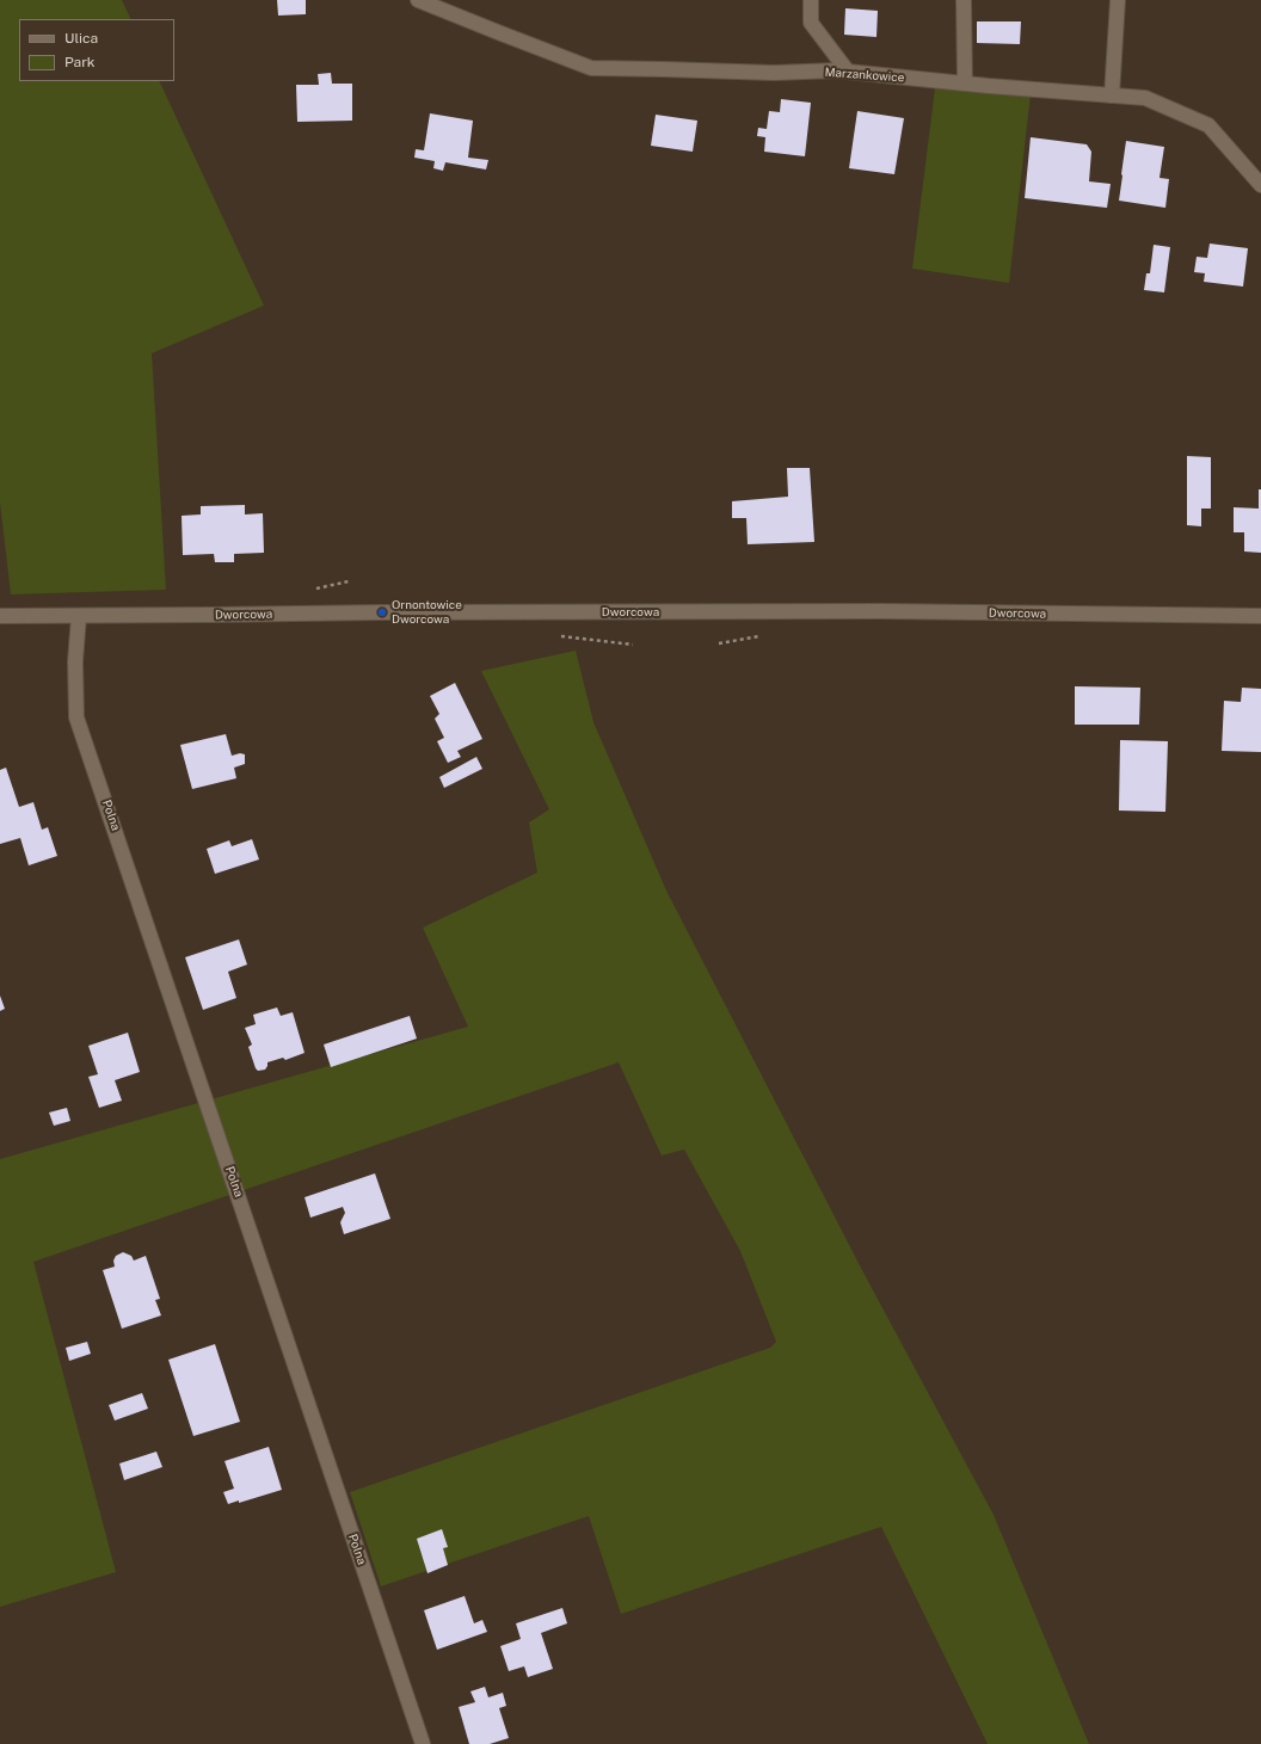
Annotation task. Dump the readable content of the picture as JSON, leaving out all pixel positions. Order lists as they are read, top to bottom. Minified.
{"streets":{"street":["Marzankowice","Dworcowa","Polna"]},"crossings":[["Dworcowa","Polna"]],"places":["Ornontowice Dworcowa"],"legend":["Ulica","Park"]}
